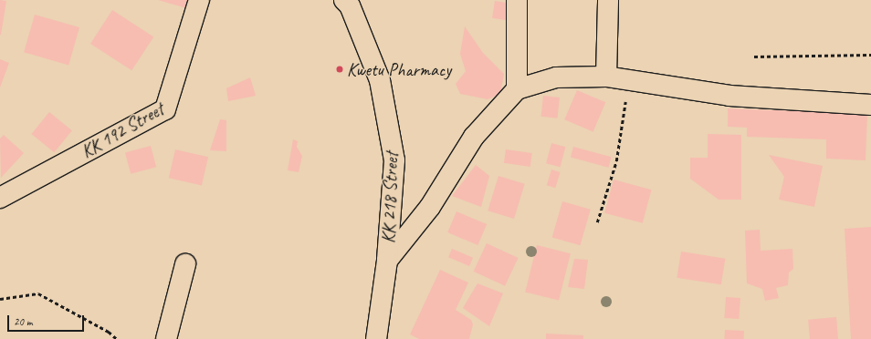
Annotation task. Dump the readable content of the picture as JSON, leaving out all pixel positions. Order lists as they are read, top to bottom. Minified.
{"streets":{"street":["KK 192 Street","KK 218 Street"]},"places":["Kwetu Pharmacy"],"scale_bar":"20 m"}
